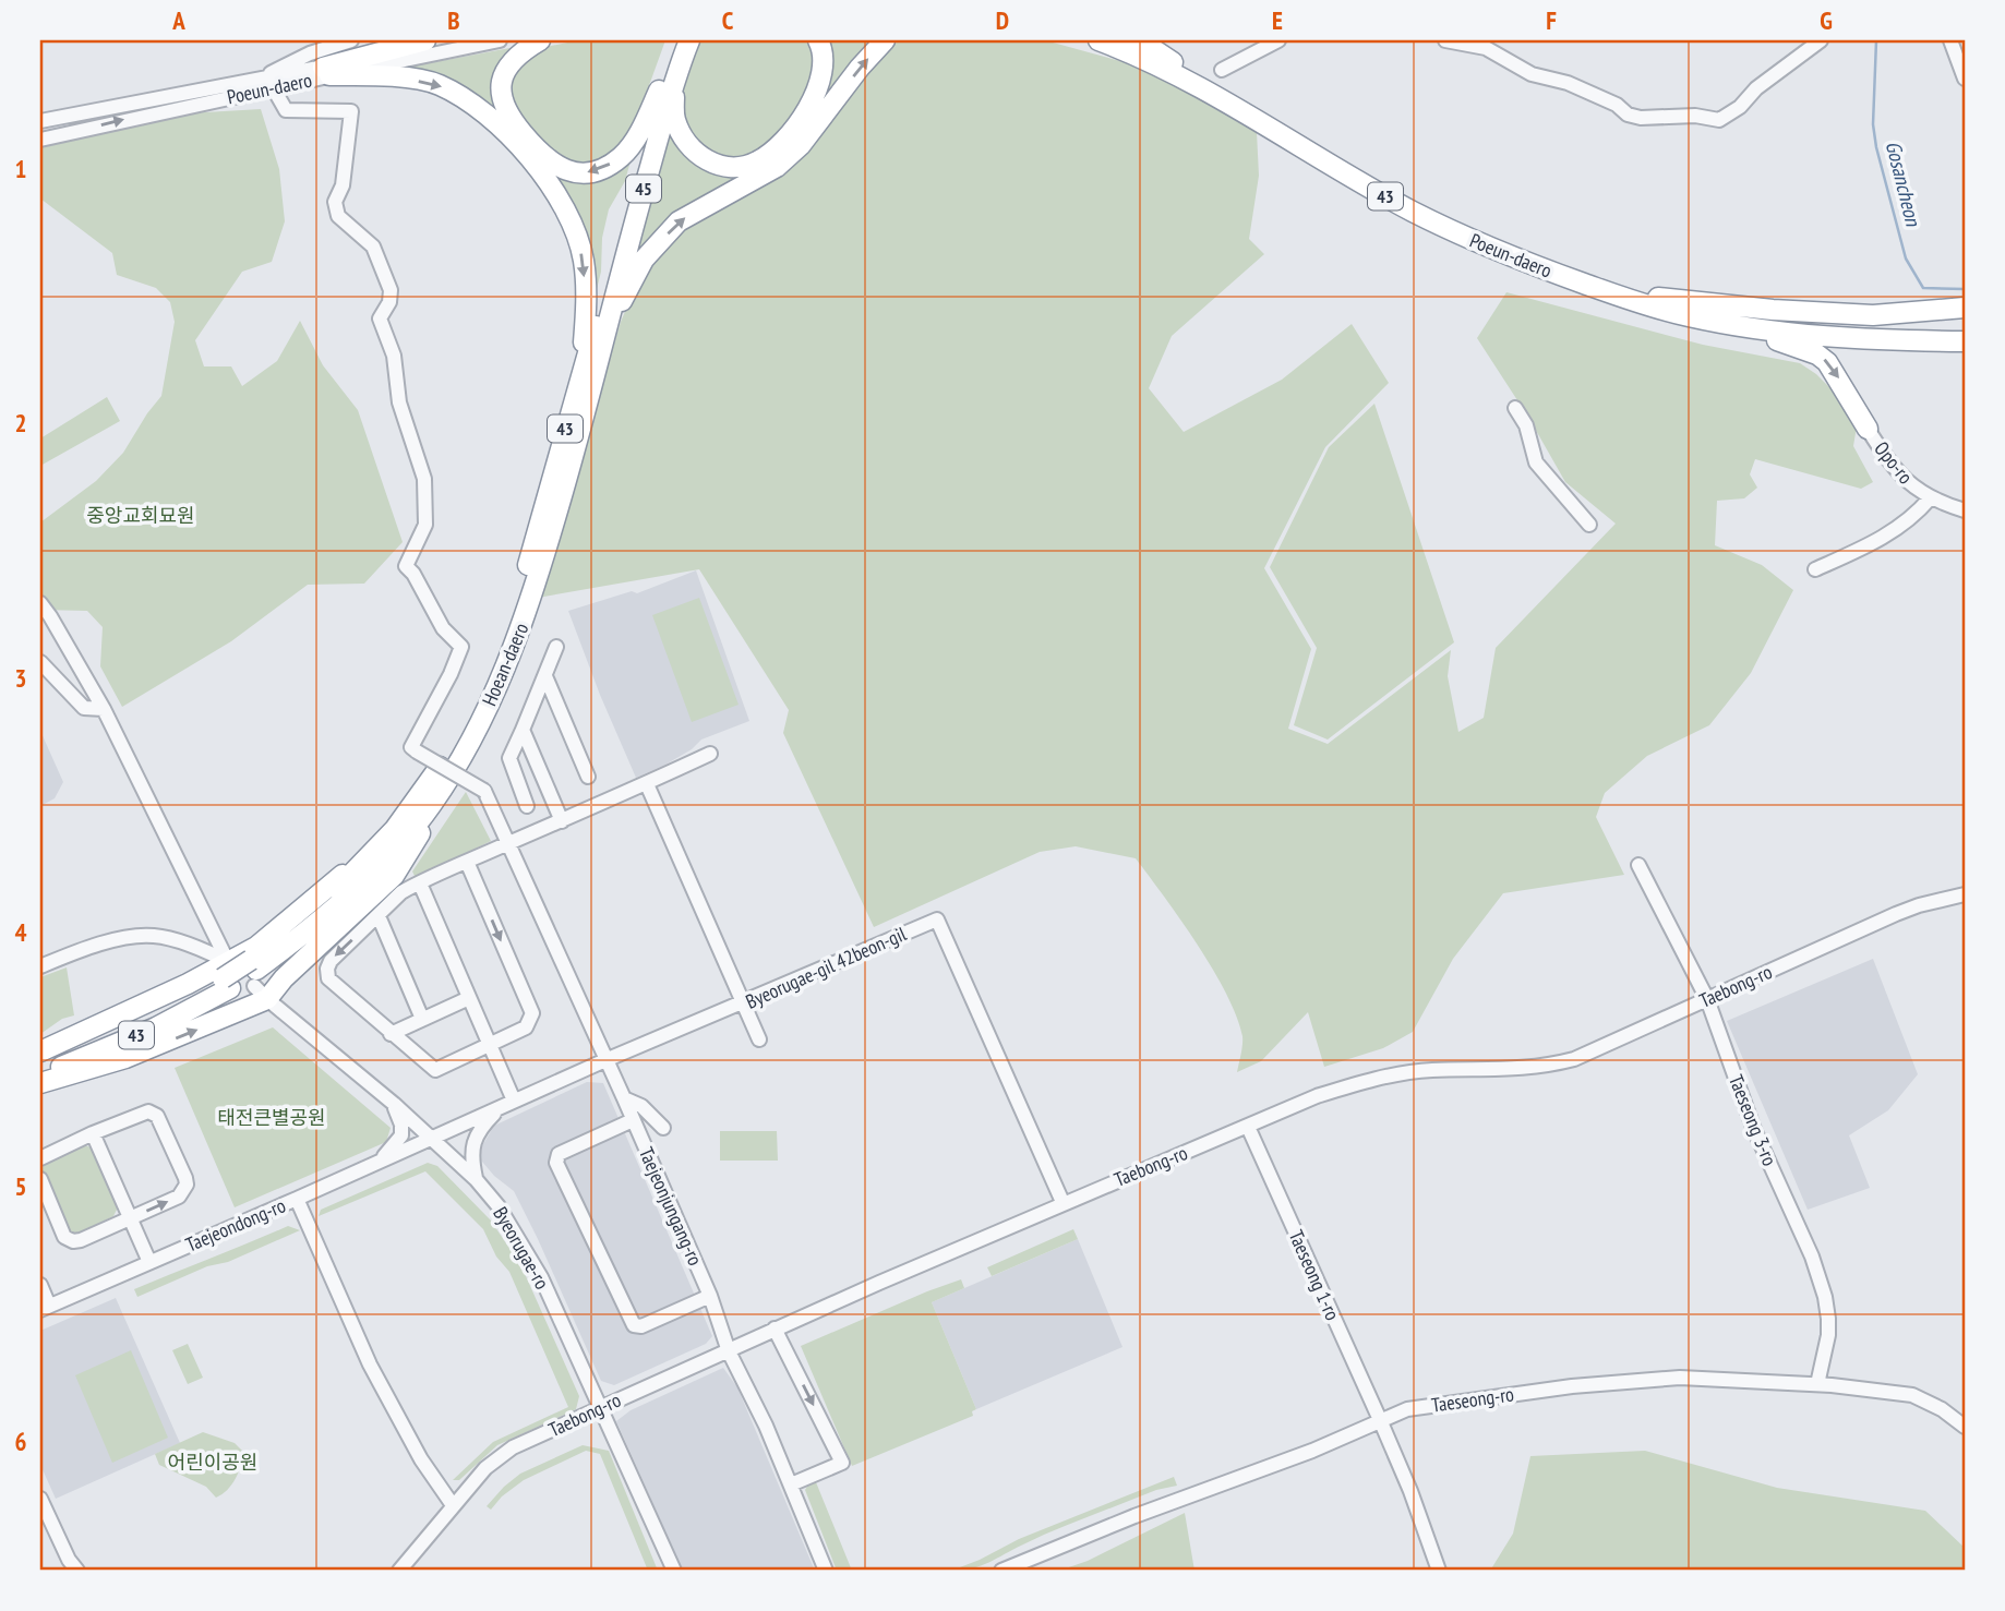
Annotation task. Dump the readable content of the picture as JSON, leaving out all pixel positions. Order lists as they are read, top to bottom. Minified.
{"streets":{"highway":["Poeun-daero","45","43","Hoean-daero"],"street":["Opo-ro","Byeorugae-gil 42beon-gil","Taebong-ro","Taeseong 3-ro","Taejeonjungang-ro","Taejeondong-ro","Byeorugae-ro","Taeseong 1-ro","Taeseong-ro"]},"crossings":[["Poeun-daero","Taejeonjungang-ro"],["Hoean-daero","Byeorugae-ro"],["Byeorugae-gil 42beon-gil","Taebong-ro"],["Byeorugae-gil 42beon-gil","Taejeonjungang-ro"],["Byeorugae-gil 42beon-gil","Taejeondong-ro"],["Byeorugae-gil 42beon-gil","Byeorugae-ro"],["Taebong-ro","Taeseong 3-ro"],["Taebong-ro","Taejeonjungang-ro"],["Taebong-ro","Byeorugae-ro"],["Taebong-ro","Taeseong 1-ro"],["Taeseong 3-ro","Taeseong-ro"],["Taejeondong-ro","Byeorugae-ro"],["Taeseong 1-ro","Taeseong-ro"]],"water":["Gosancheon"],"parks":["중앙교회묘원","태전큰별공원","어린이공원"],"grid":{"columns":["A","B","C","D","E","F","G"],"rows":["1","2","3","4","5","6"]}}
